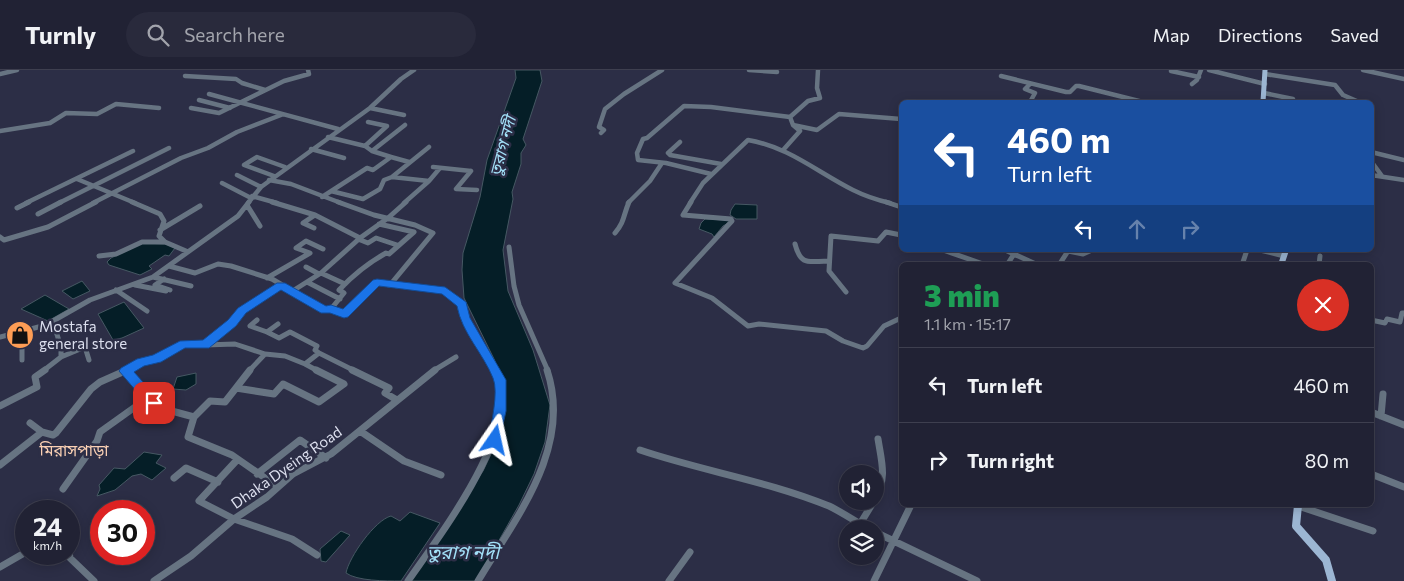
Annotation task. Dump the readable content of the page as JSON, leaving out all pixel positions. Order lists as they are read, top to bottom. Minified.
{"streets":{"street":["Dhaka Dyeing Road"]},"districts":["মিরাসপাড়া"],"water":["তুরাগ নদী"],"places":{"shop":["Mostafa general store"]},"page":{"header":"Turnly","search":"Search here","nav":["Map","Directions","Saved"],"turn":["460 m","Turn left"],"heading":["3 min","1.1 km · 15:17"],"list":[{"name":"Turn left","value":"460 m"},{"name":"Turn right","value":"80 m"}],"speed":"24 km/h","limit":"30"}}
